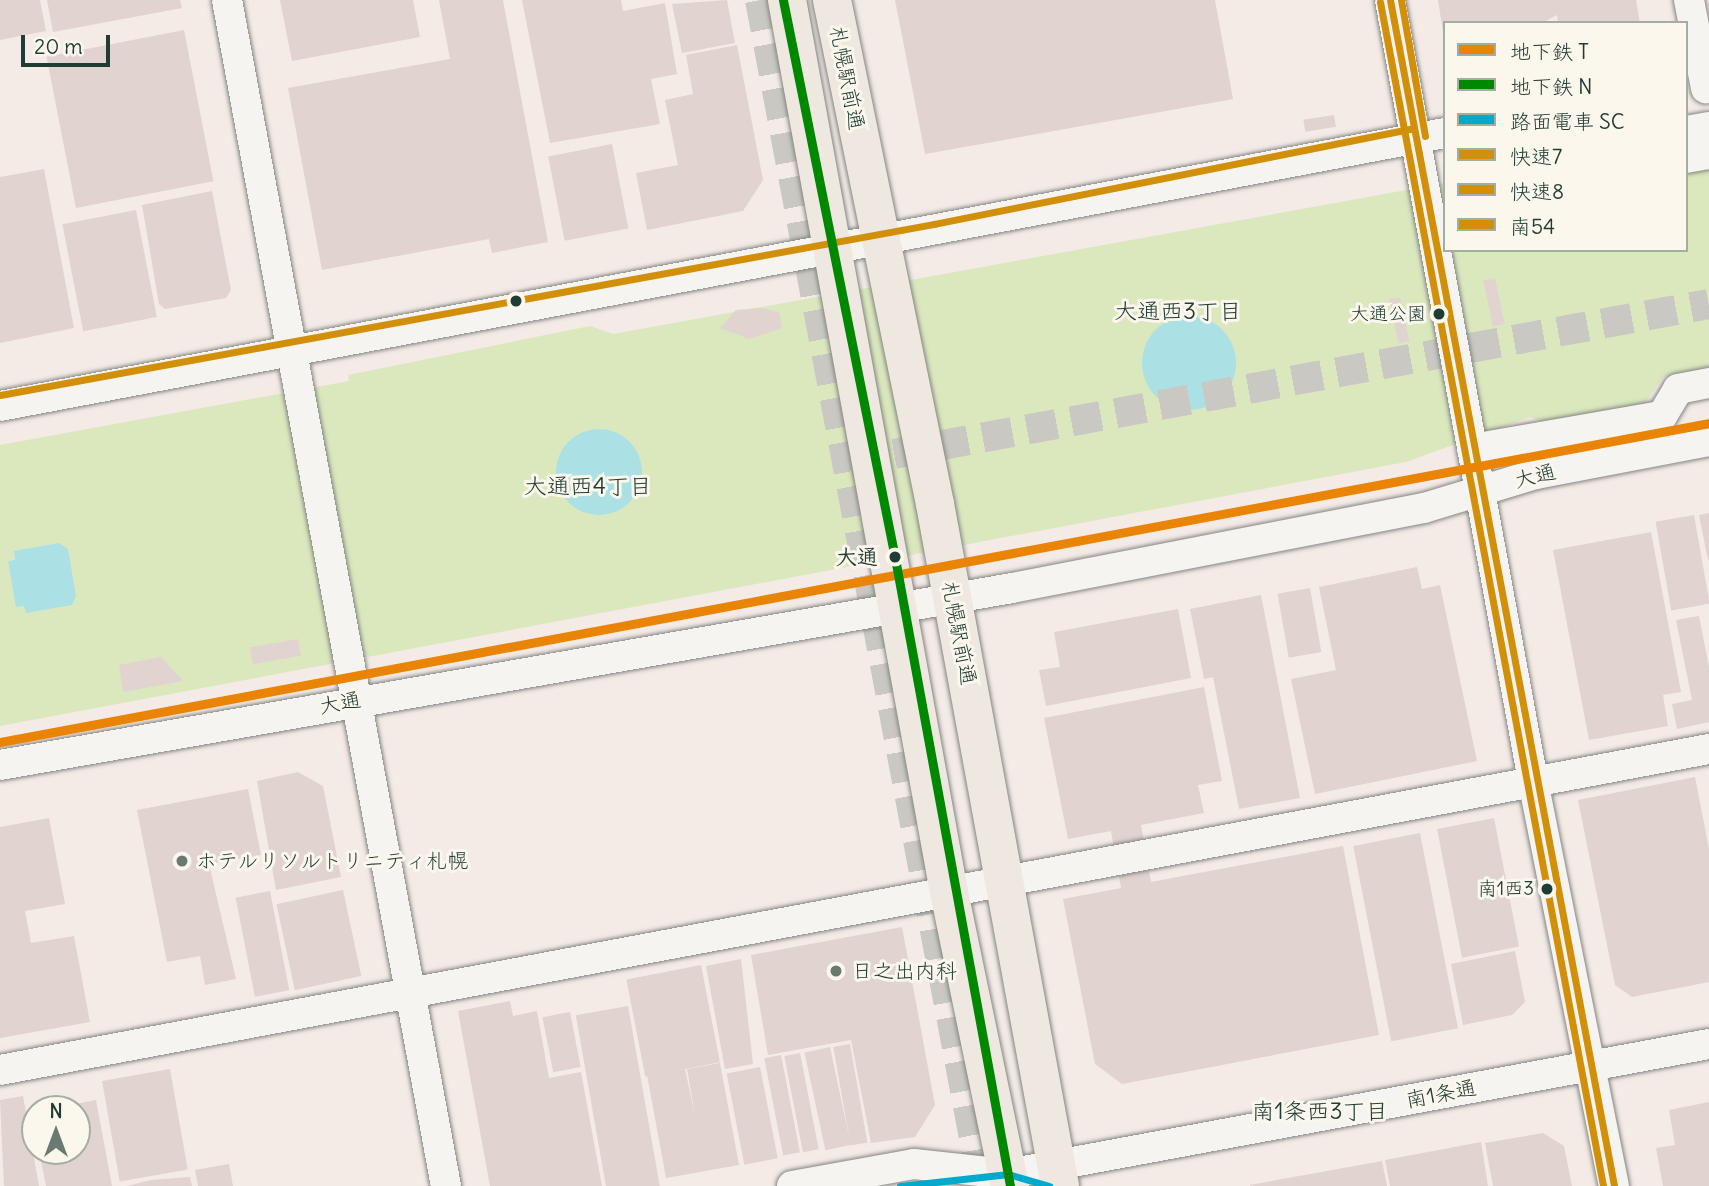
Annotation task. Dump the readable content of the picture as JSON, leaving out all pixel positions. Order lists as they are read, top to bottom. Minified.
{"streets":{"highway":["札幌駅前通"],"street":["大通","南1条通"]},"crossings":[["札幌駅前通","大通"],["札幌駅前通","南1条通"]],"districts":["大通西3丁目","大通西4丁目","南1条西3丁目"],"places":["大通公園","大通","ホテルリソルトリニティ札幌","南1西3","日之出内科"],"lines":["metro line N","transit line 快速7","transit line 南54","transit line 快速8","metro line T","tram line SC"],"legend":["地下鉄 T","地下鉄 N","路面電車 SC","快速7","快速8","南54"],"scale_bar":"20 m","north":"top"}
